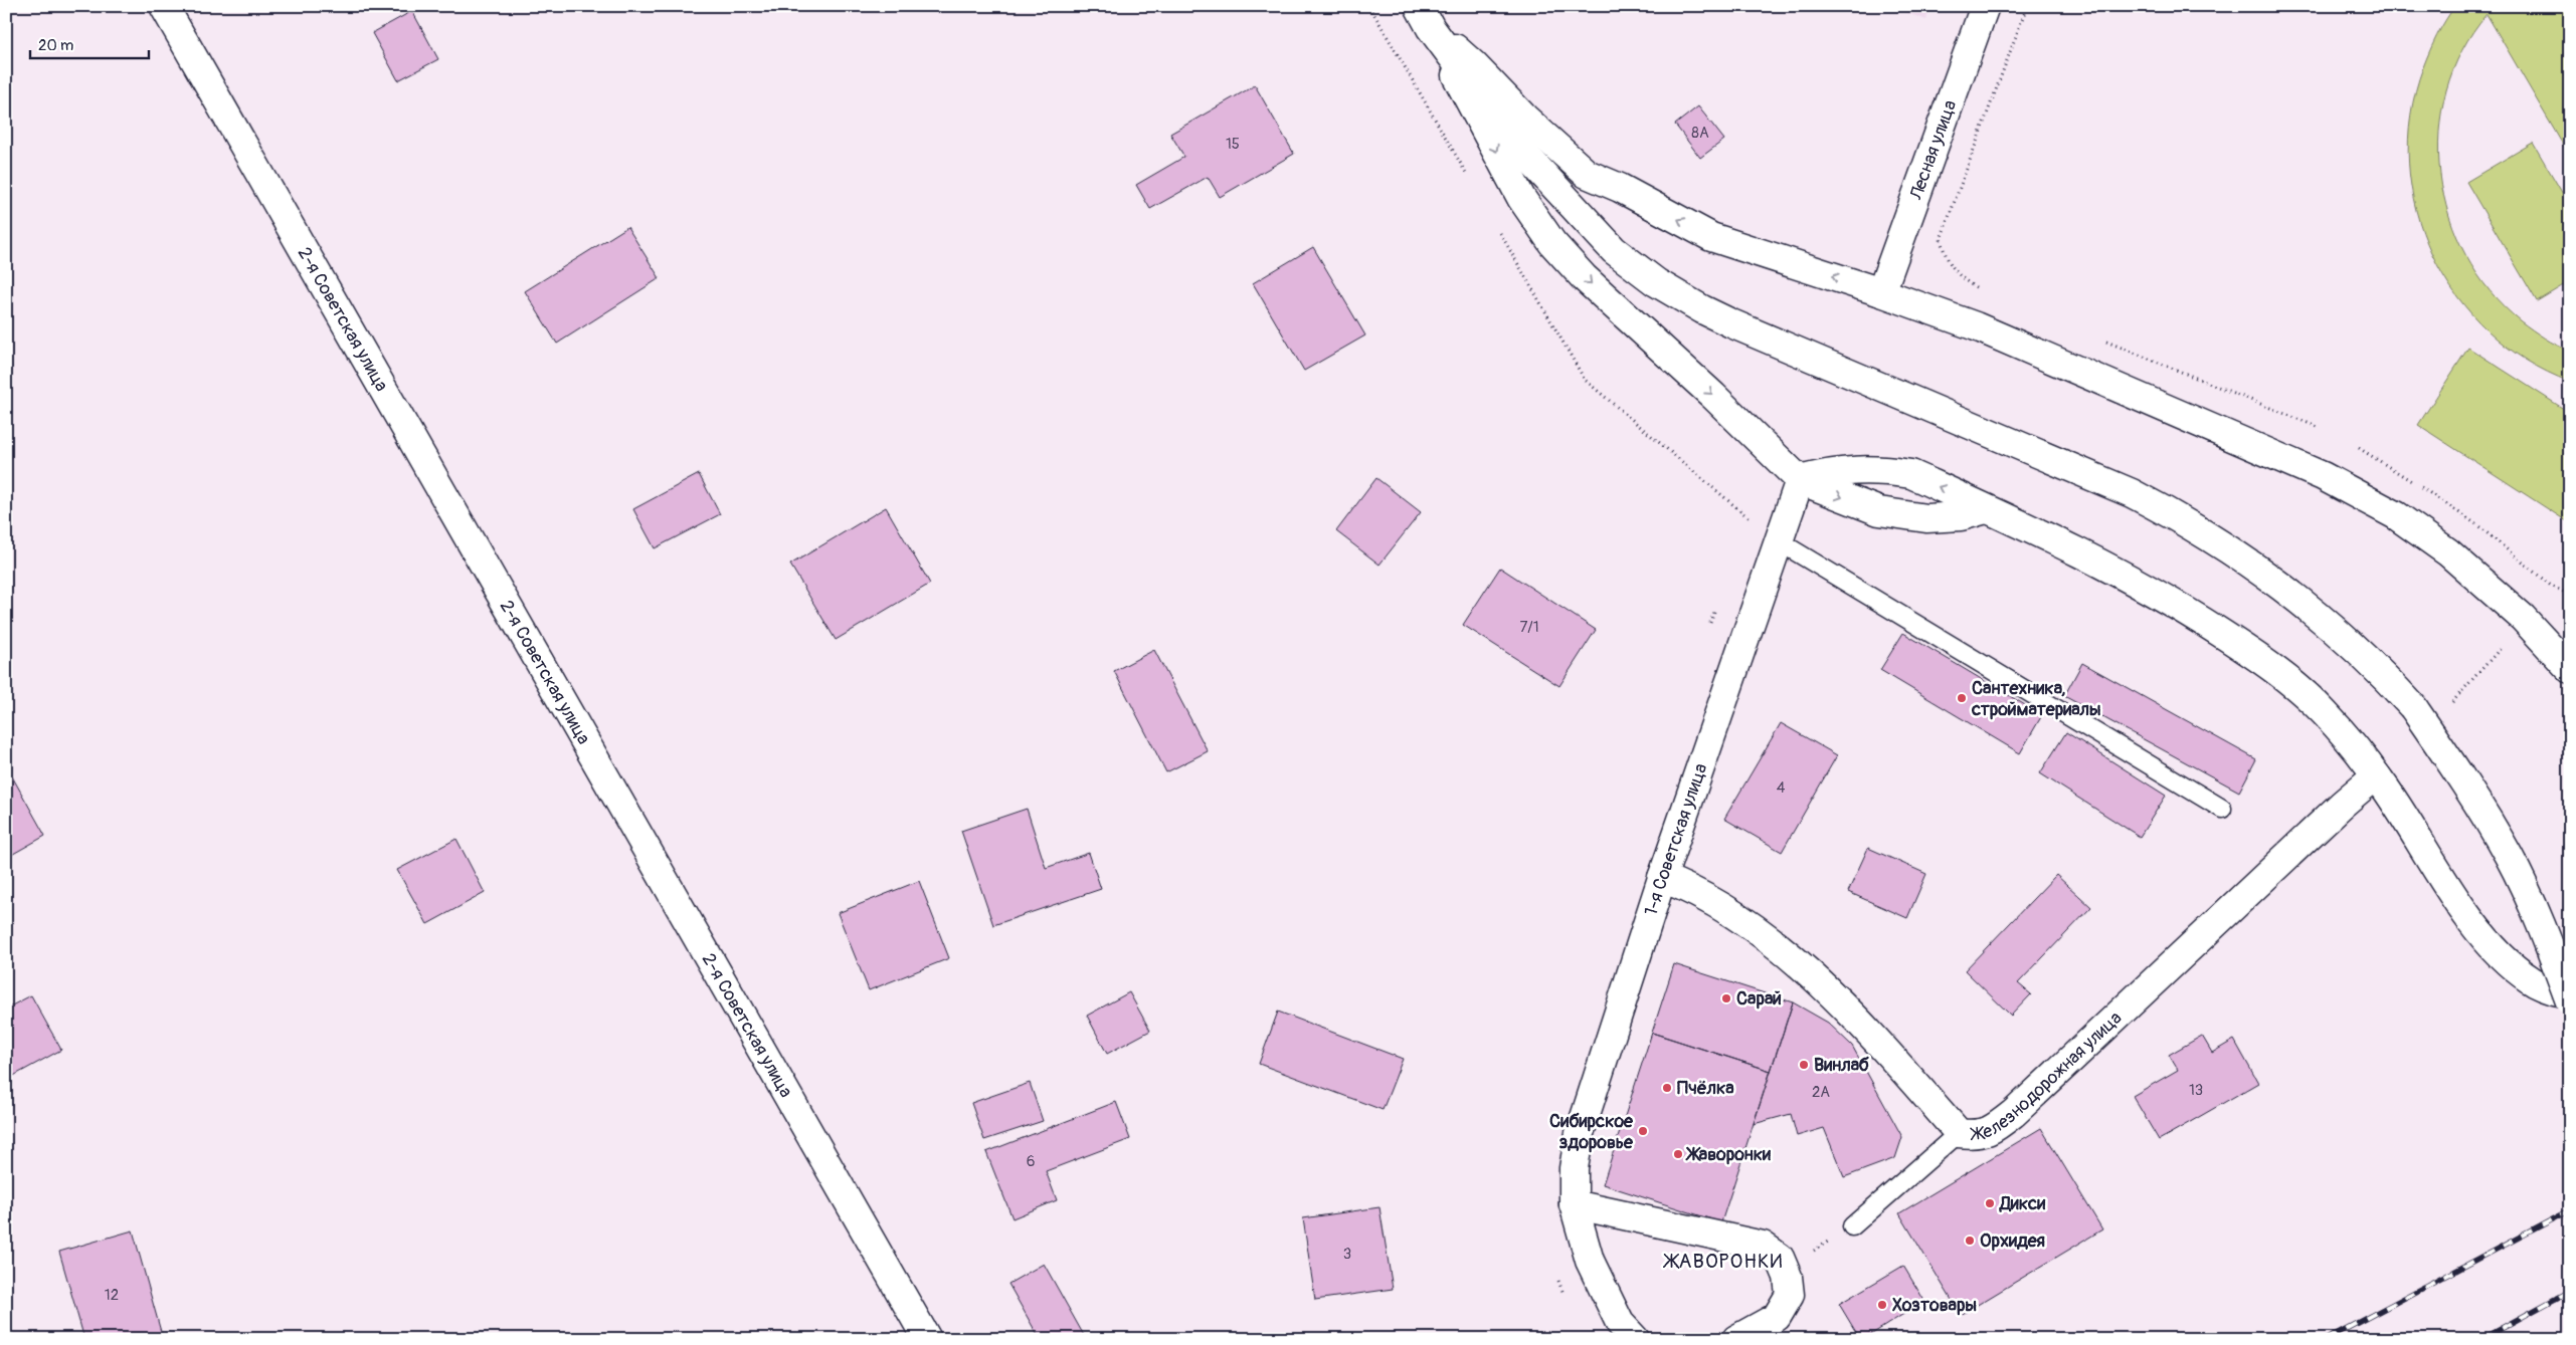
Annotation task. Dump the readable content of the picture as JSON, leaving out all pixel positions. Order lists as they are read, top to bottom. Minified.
{"streets":{"street":["Лесная улица","2-я Советская улица","1-я Советская улица","Железнодорожная улица"]},"crossings":[["1-я Советская улица","Железнодорожная улица"]],"districts":["ЖАВОРОНКИ"],"places":["Сантехника, стройматериалы","Сарай","Винлаб","Пчёлка","Сибирское здоровье","Жаворонки","Дикси","Орхидея","Хозтовары"],"house_numbers":["8А","15","7/1","4","13","2А","6","3","12"],"scale_bar":"20 m"}
